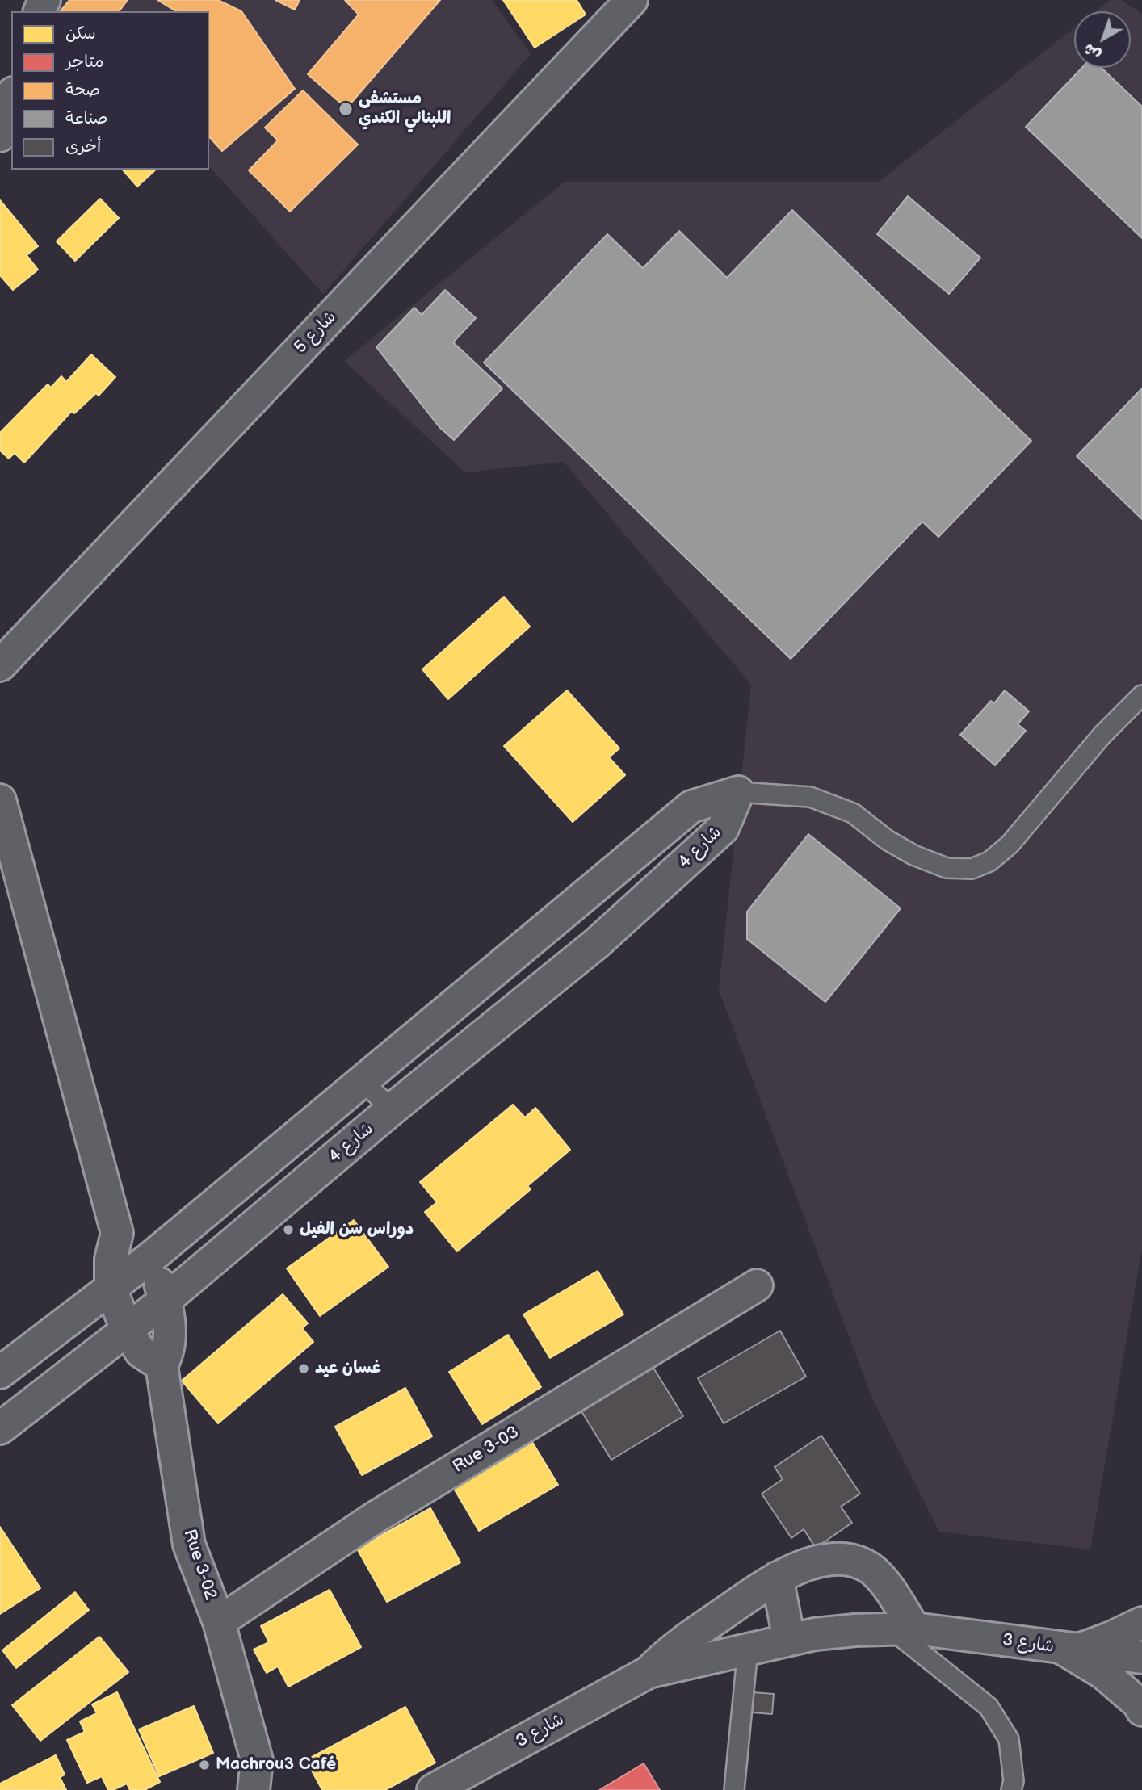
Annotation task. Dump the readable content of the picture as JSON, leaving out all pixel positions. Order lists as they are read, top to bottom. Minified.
{"streets":{"street":["شارع 5","شارع 4","Rue 3-03","Rue 3-02","شارع 3"]},"crossings":[["Rue 3-03","Rue 3-02"]],"places":["مستشفى اللبناني الكندي","دوراس سن الفيل","غسان عيد","Machrou3 Café"],"legend":["سكن","متاجر","صحة","صناعة","أخرى"],"north":"bottom left"}
